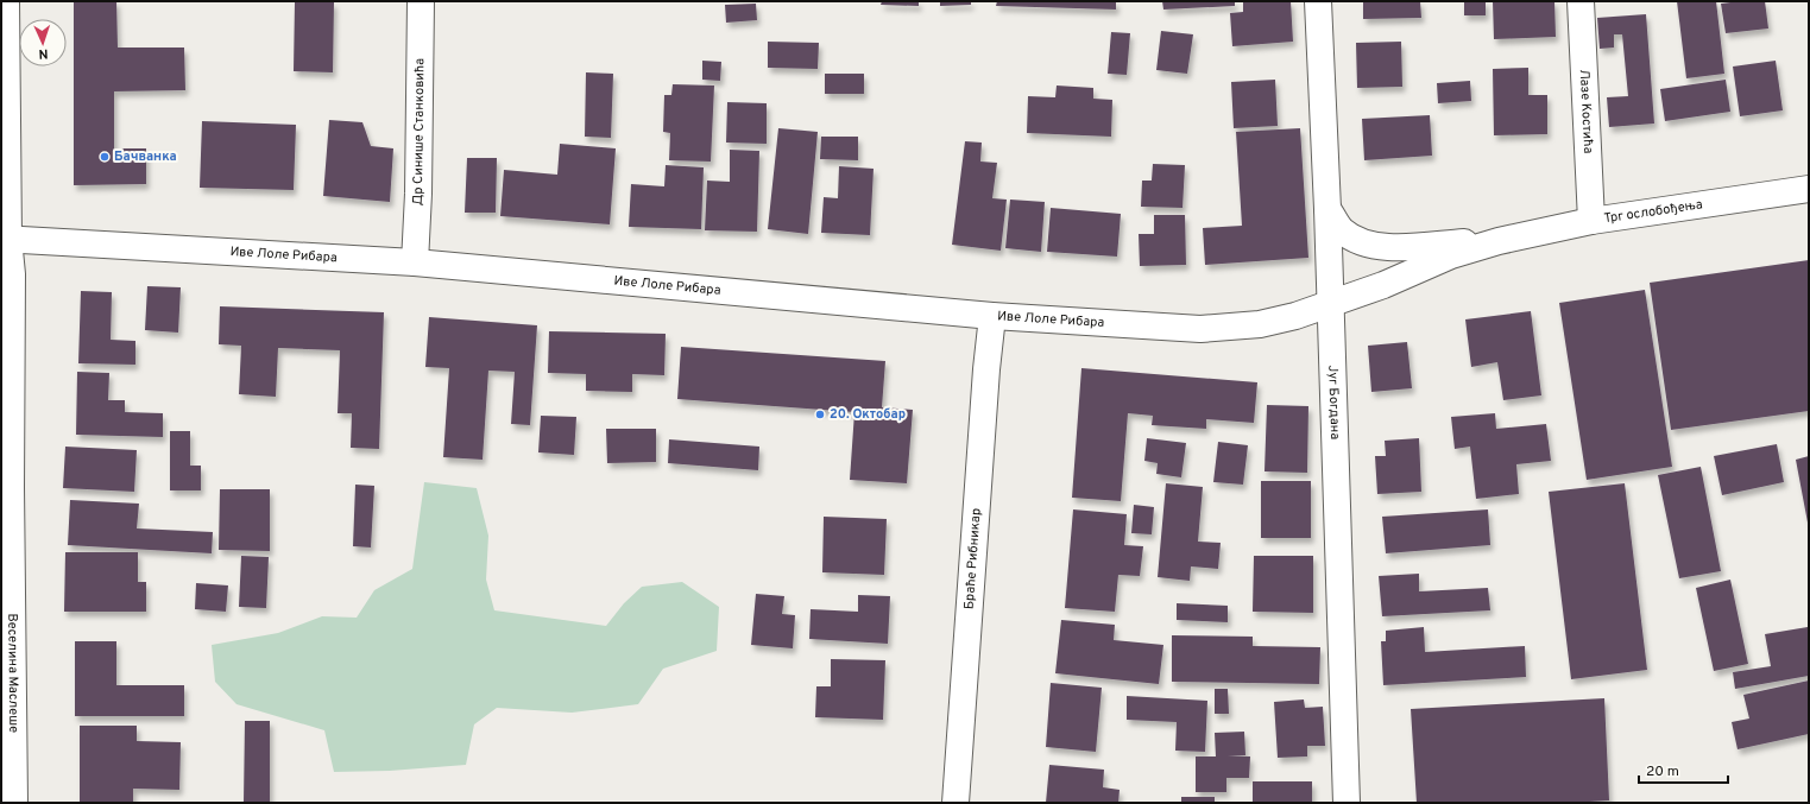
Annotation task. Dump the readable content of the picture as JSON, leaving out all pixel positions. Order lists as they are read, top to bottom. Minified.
{"streets":{"street":["Лазе Костића","Др Синише Станковића","Трг ослобођења","Иве Лоле Рибара","Југ Богдана","Браће Рибникар","Веселина Маслеше"]},"crossings":[["Лазе Костића","Трг ослобођења"],["Др Синише Станковића","Иве Лоле Рибара"],["Трг ослобођења","Иве Лоле Рибара"],["Трг ослобођења","Југ Богдана"],["Иве Лоле Рибара","Југ Богдана"],["Иве Лоле Рибара","Браће Рибникар"],["Иве Лоле Рибара","Веселина Маслеше"]],"places":["Бачванка","20. Октобар"],"scale_bar":"20 m","north":"bottom"}
